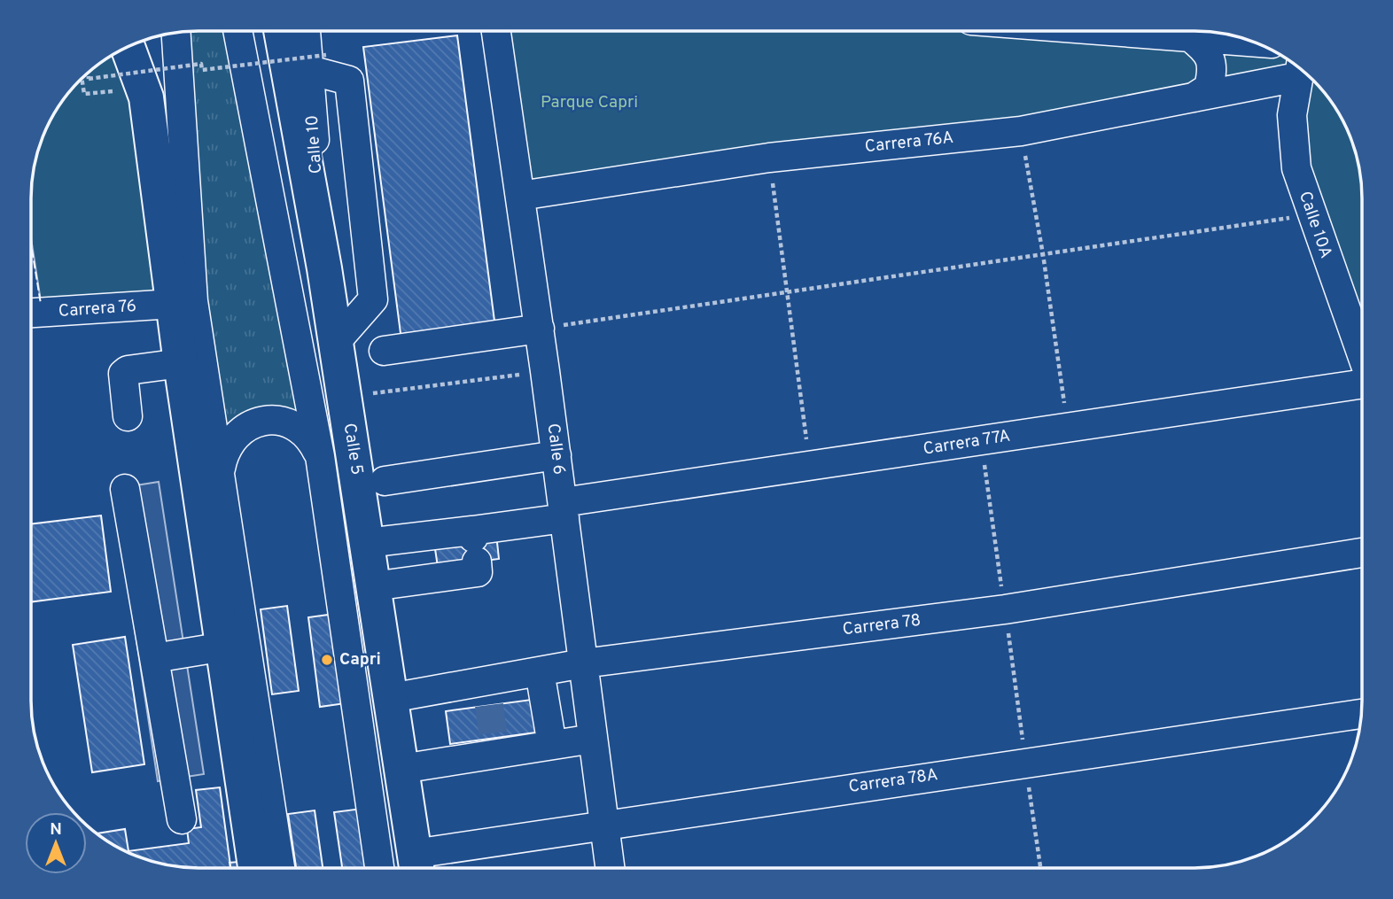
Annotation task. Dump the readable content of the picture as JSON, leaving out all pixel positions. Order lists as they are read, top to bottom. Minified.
{"streets":{"main road":["Calle 5"],"street":["Carrera 76A","Calle 10","Calle 10A","Carrera 76","Carrera 77A","Calle 6","Carrera 78","Carrera 78A"]},"crossings":[["Carrera 76A","Calle 10A"],["Carrera 76A","Calle 6"],["Calle 10","Calle 5"],["Carrera 77A","Calle 5"],["Carrera 77A","Calle 6"],["Calle 5","Carrera 78"],["Calle 5","Carrera 78A"],["Calle 6","Carrera 78"],["Calle 6","Carrera 78A"]],"parks":["Parque Capri"],"places":["Capri"],"north":"top"}
